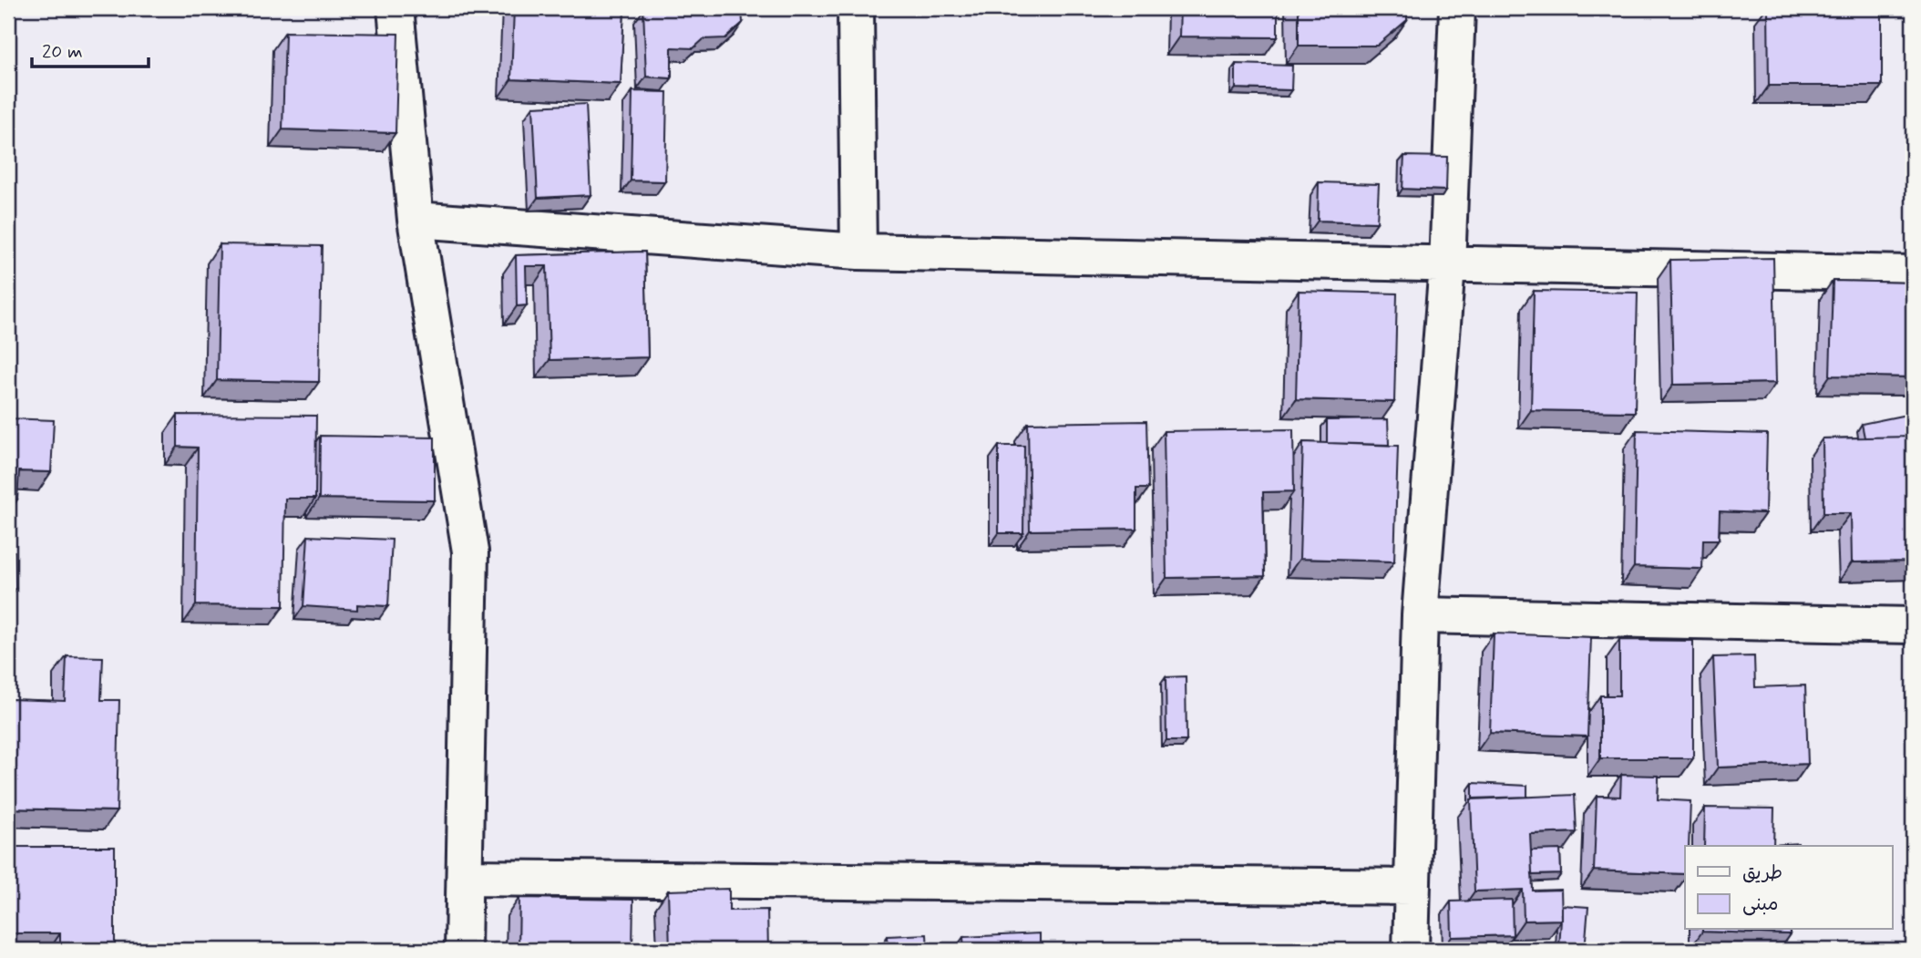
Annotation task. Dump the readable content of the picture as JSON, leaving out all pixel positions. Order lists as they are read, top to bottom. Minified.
{"legend":["طريق","مبنى"],"scale_bar":"20 m"}
